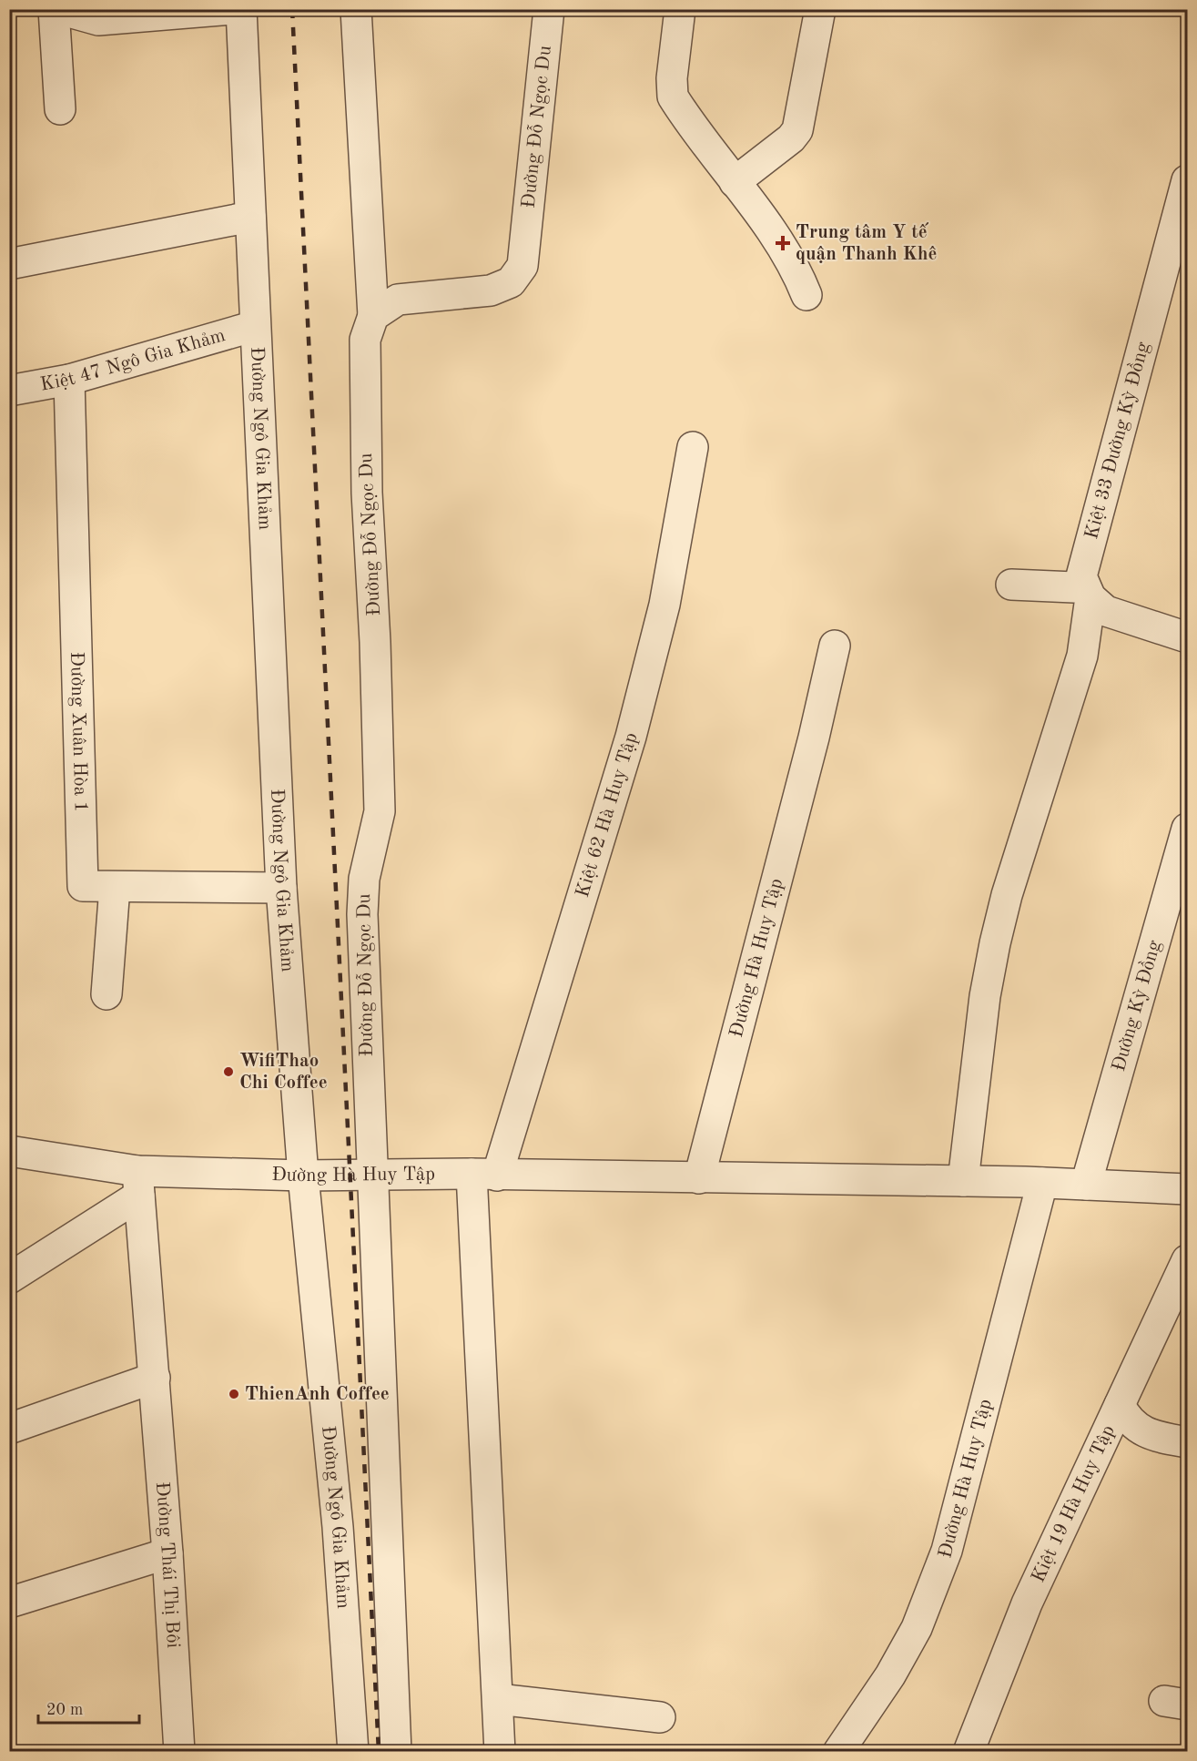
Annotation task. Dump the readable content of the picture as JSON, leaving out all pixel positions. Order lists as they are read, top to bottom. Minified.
{"streets":{"street":["Đường Đỗ Ngọc Du","Kiệt 47 Ngô Gia Khảm","Đường Ngô Gia Khảm","Kiệt 33 Đường Kỳ Đồng","Đường Xuân Hòa 1","Kiệt 62 Hà Huy Tập","Đường Hà Huy Tập","Đường Kỳ Đồng","Kiệt 19 Hà Huy Tập","Đường Thái Thị Bôi"]},"crossings":[["Đường Đỗ Ngọc Du","Đường Hà Huy Tập"],["Kiệt 47 Ngô Gia Khảm","Đường Ngô Gia Khảm"],["Kiệt 47 Ngô Gia Khảm","Đường Xuân Hòa 1"],["Đường Ngô Gia Khảm","Đường Xuân Hòa 1"],["Đường Ngô Gia Khảm","Đường Hà Huy Tập"],["Kiệt 33 Đường Kỳ Đồng","Đường Hà Huy Tập"],["Kiệt 62 Hà Huy Tập","Đường Hà Huy Tập"],["Đường Hà Huy Tập","Đường Kỳ Đồng"],["Đường Hà Huy Tập","Đường Thái Thị Bôi"]],"places":{"health":["Trung tâm Y tế quận Thanh Khê"],"other":["WifiThao Chi Coffee","ThienAnh Coffee"]},"scale_bar":"20 m"}
